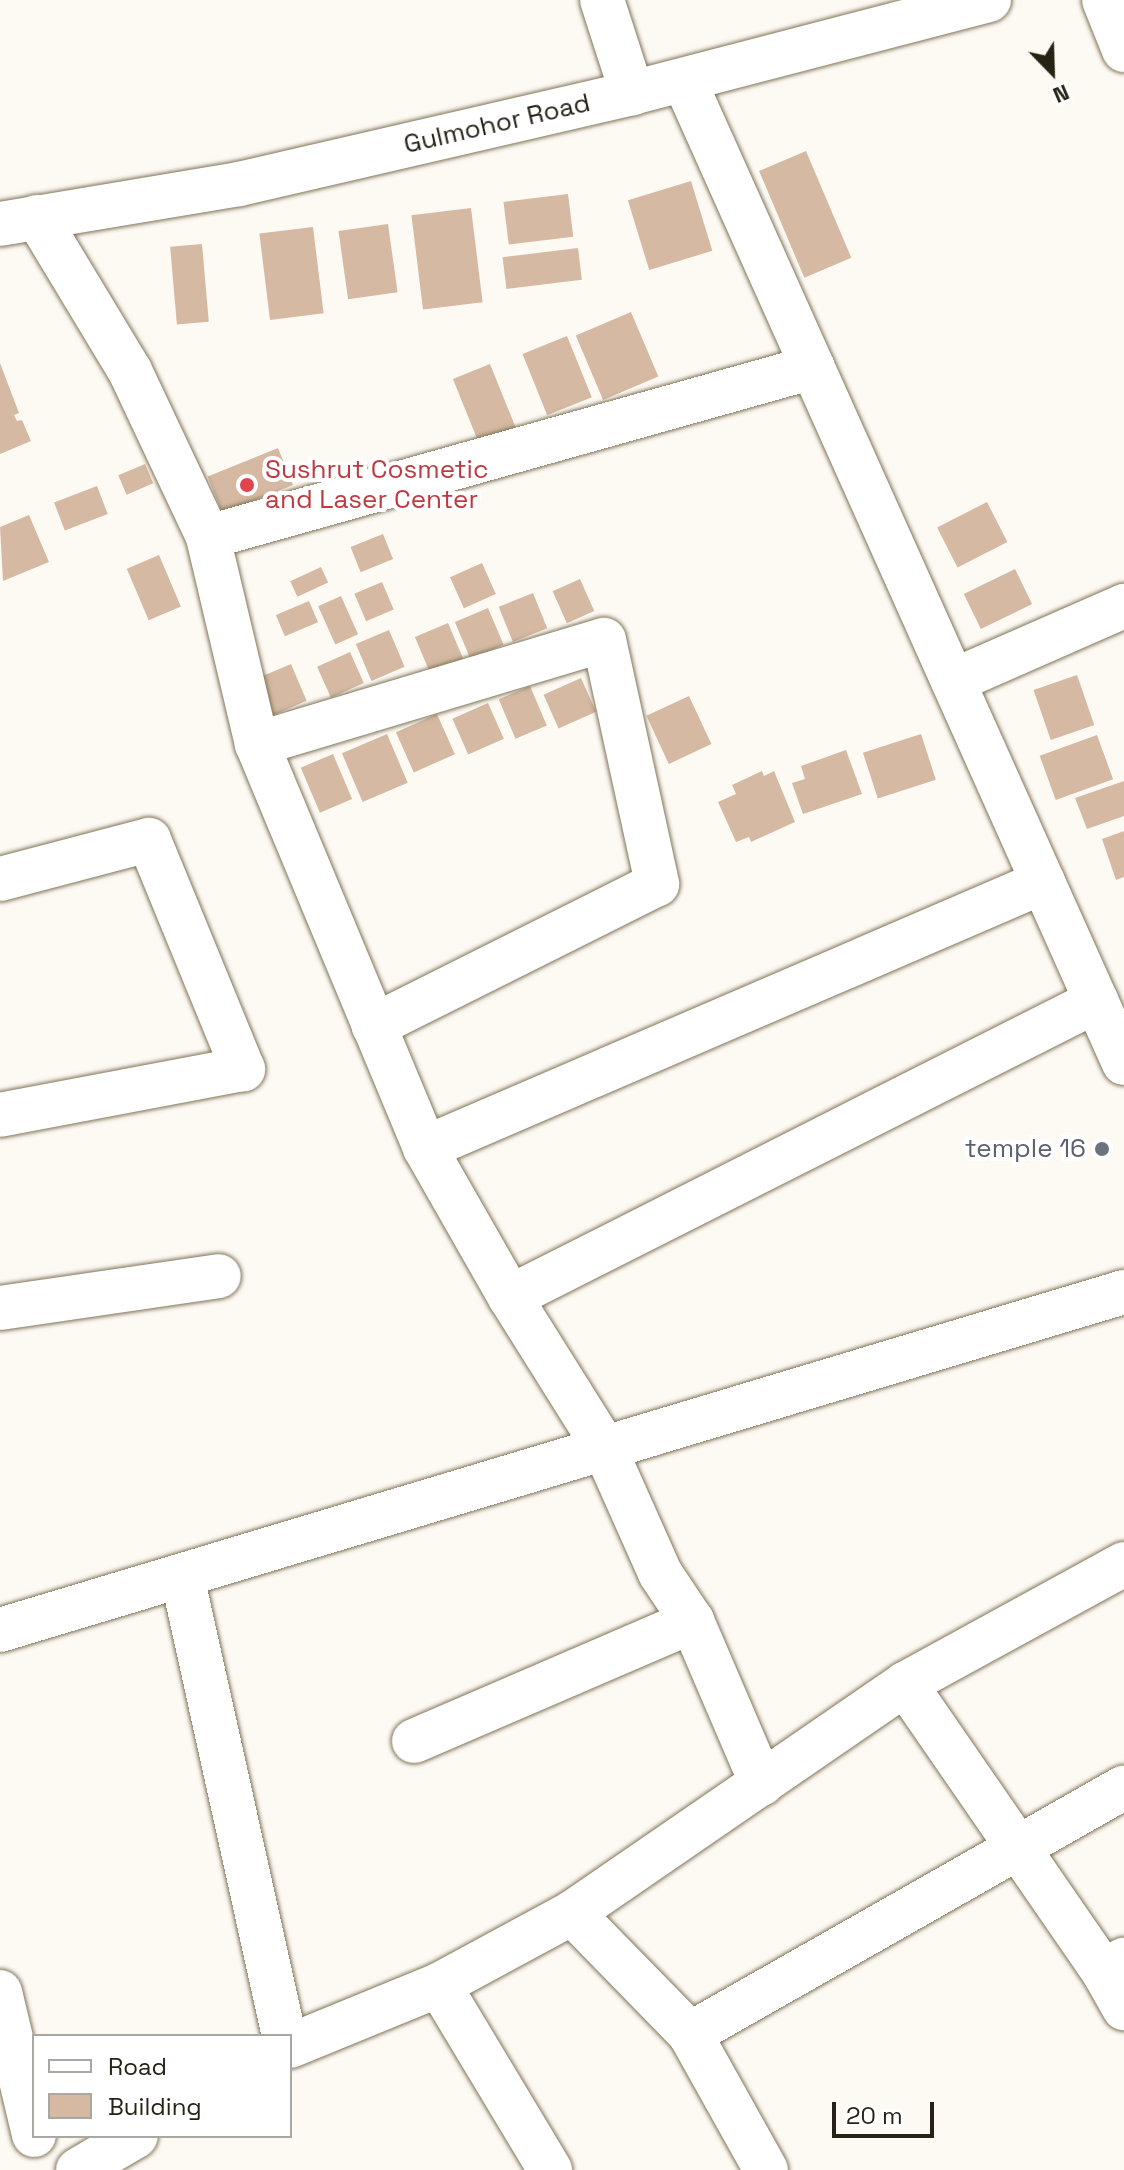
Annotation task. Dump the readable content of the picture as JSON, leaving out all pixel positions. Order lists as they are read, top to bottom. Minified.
{"streets":{"street":["Gulmohor Road"]},"places":["Sushrut Cosmetic and Laser Center","temple 16"],"legend":["Road","Building"],"scale_bar":"20 m","north":"bottom right"}
